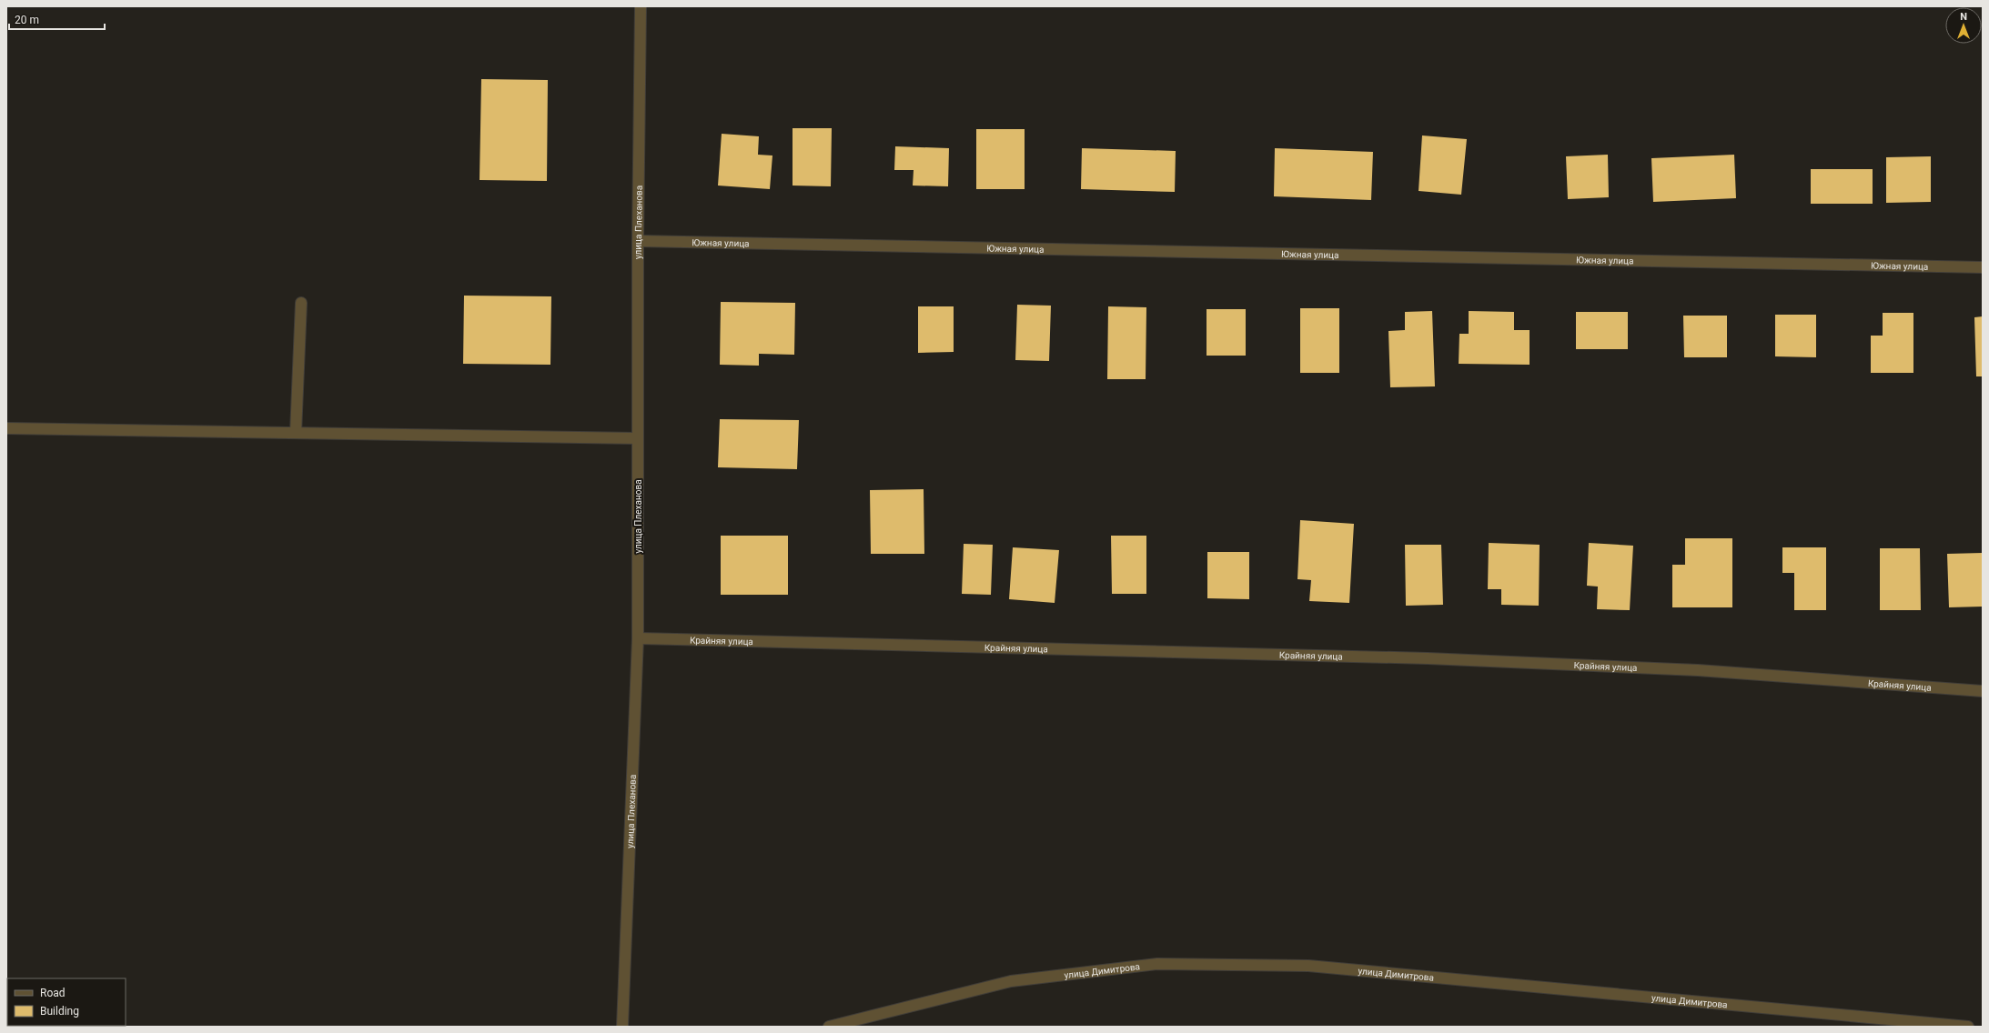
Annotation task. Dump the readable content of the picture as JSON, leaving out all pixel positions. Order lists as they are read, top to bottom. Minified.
{"streets":{"street":["улица Плеханова","Южная улица","Крайняя улица","улица Димитрова"]},"crossings":[["улица Плеханова","Южная улица"],["улица Плеханова","Крайняя улица"]],"legend":["Road","Building"],"scale_bar":"20 m","north":"top"}
